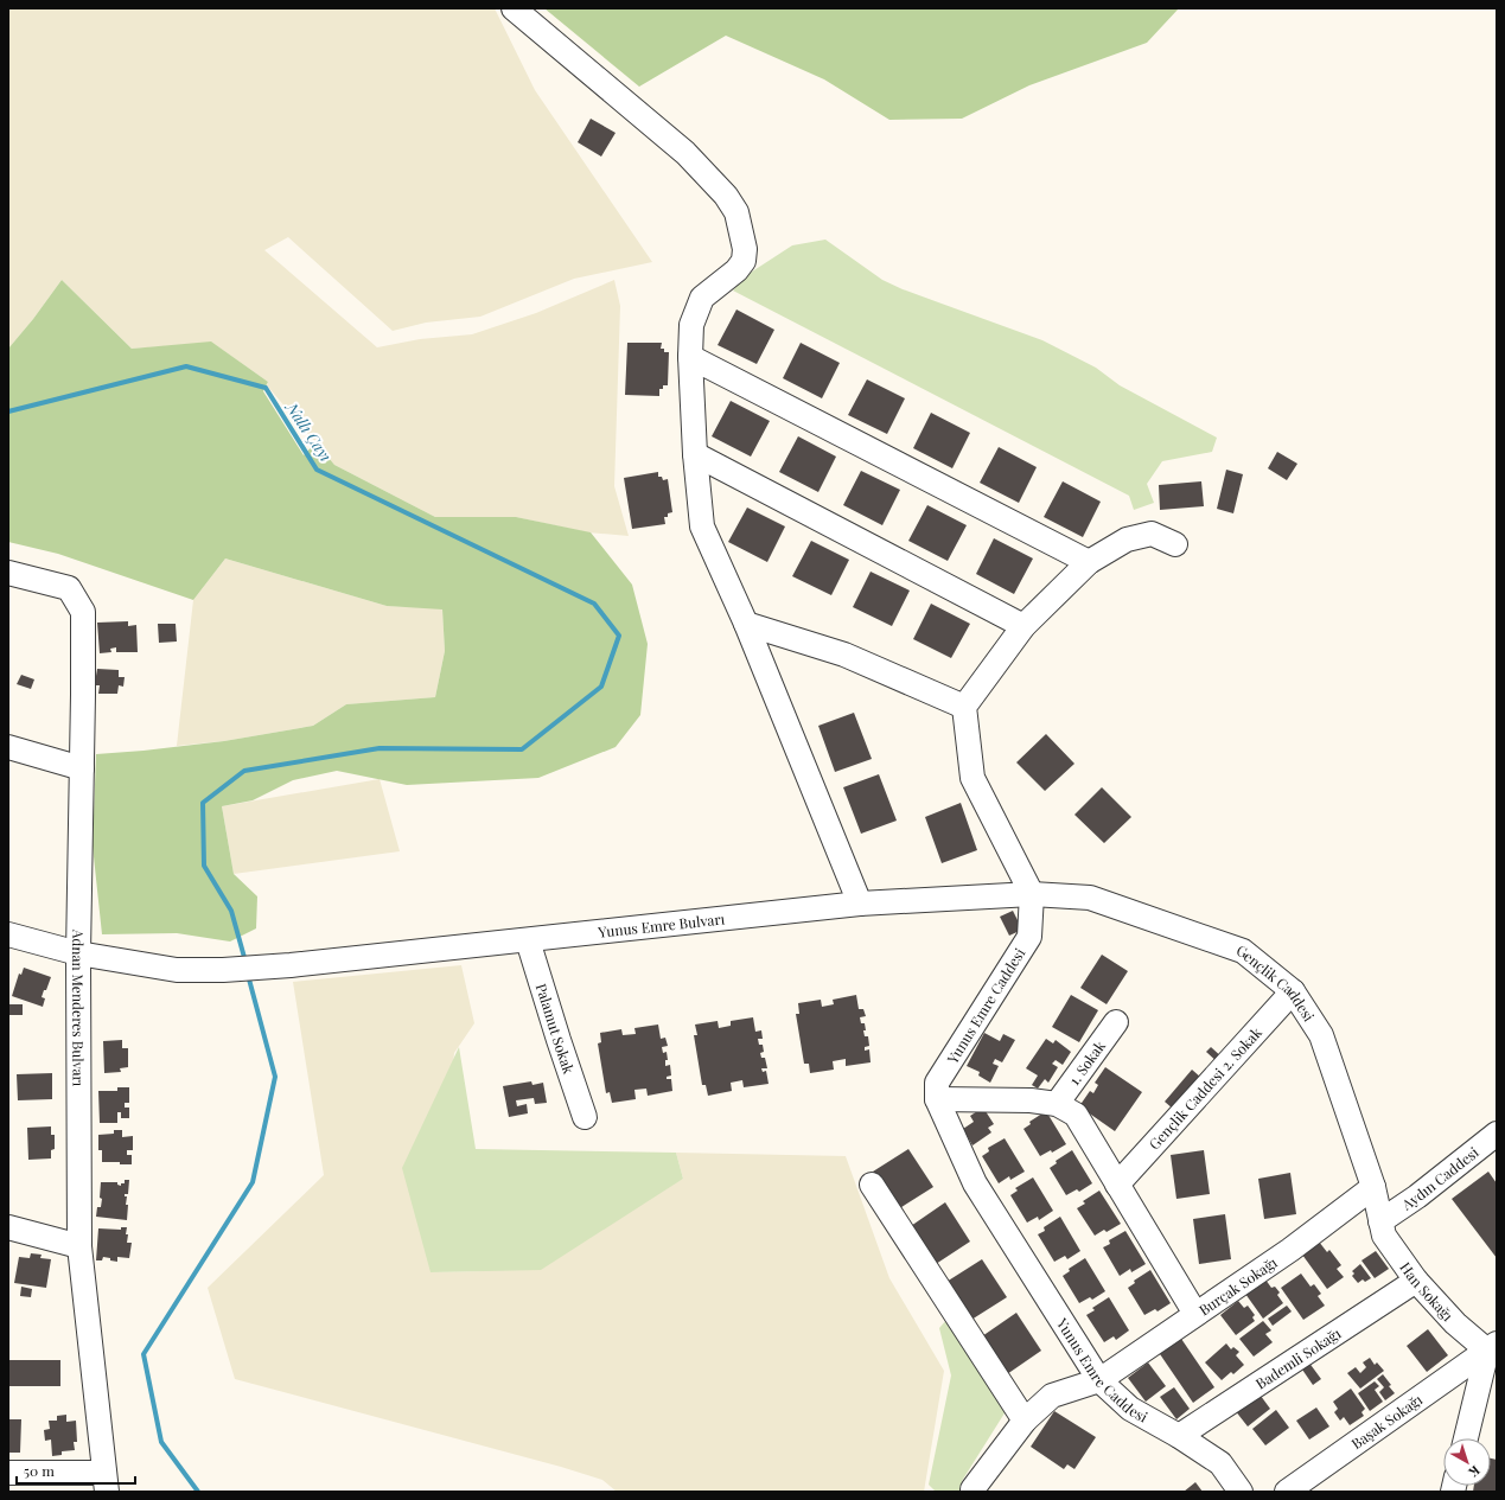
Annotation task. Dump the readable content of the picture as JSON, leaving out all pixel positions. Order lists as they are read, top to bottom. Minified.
{"streets":{"street":["Yunus Emre Bulvarı","Gençlik Caddesi","Yunus Emre Caddesi","Adnan Menderes Bulvarı","Palamut Sokak","1. Sokak","Gençlik Caddesi 2. Sokak","Aydın Caddesi","Burçak Sokağı","Han Sokağı","Bademli Sokağı","Başak Sokağı"]},"crossings":[["Yunus Emre Bulvarı","Gençlik Caddesi"],["Yunus Emre Bulvarı","Yunus Emre Caddesi"],["Yunus Emre Bulvarı","Adnan Menderes Bulvarı"],["Yunus Emre Bulvarı","Palamut Sokak"],["Gençlik Caddesi","Yunus Emre Caddesi"],["Gençlik Caddesi","Gençlik Caddesi 2. Sokak"],["Gençlik Caddesi","Aydın Caddesi"],["Gençlik Caddesi","Burçak Sokağı"],["Gençlik Caddesi","Han Sokağı"],["Yunus Emre Caddesi","Burçak Sokağı"],["Yunus Emre Caddesi","Bademli Sokağı"],["Aydın Caddesi","Han Sokağı"],["Han Sokağı","Bademli Sokağı"],["Han Sokağı","Başak Sokağı"]],"water":["Nallı Çayı"],"scale_bar":"50 m","north":"bottom right"}
